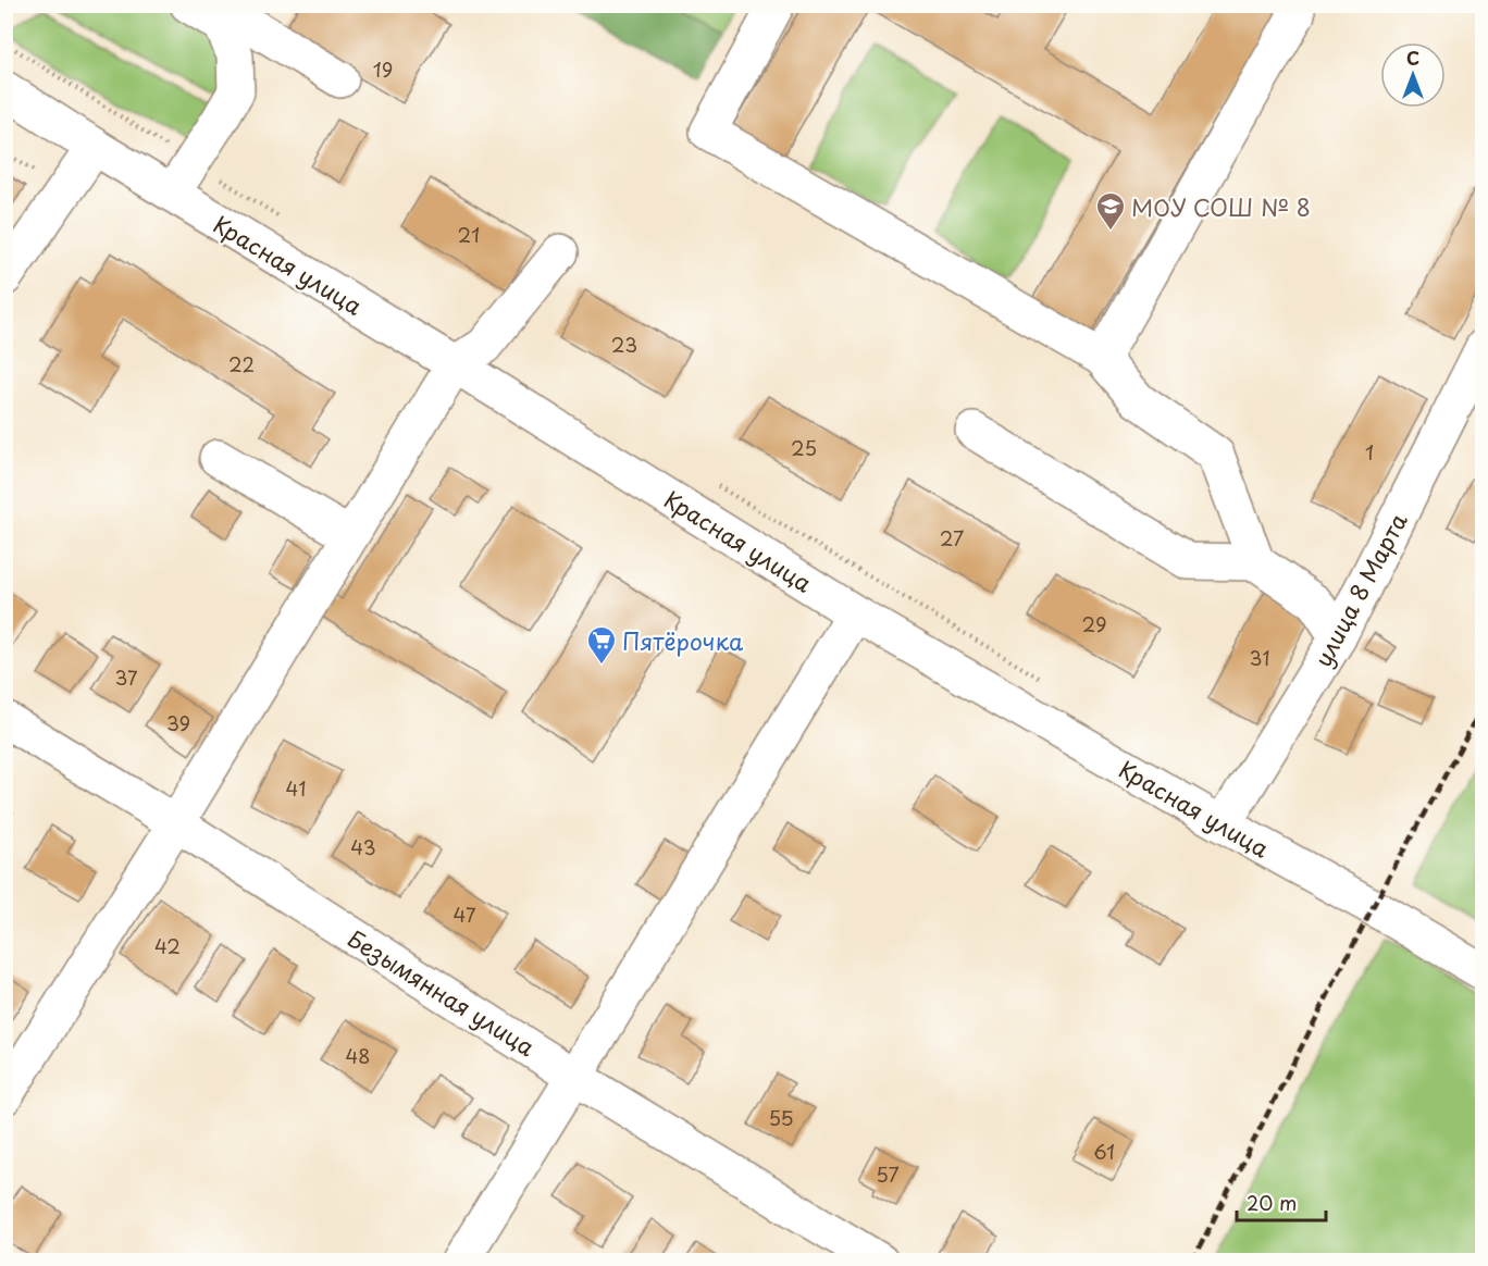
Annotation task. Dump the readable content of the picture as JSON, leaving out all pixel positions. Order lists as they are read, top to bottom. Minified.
{"streets":{"street":["Красная улица","улица 8 Марта","Безымянная улица"]},"crossings":[["Красная улица","улица 8 Марта"]],"places":{"school or university":["МОУ СОШ № 8"],"supermarket":["Пятёрочка"]},"house_numbers":["19","21","23","22","25","1","27","29","31","37","39","41","43","47","42","48","55","61","57"],"scale_bar":"20 m","north":"top"}
